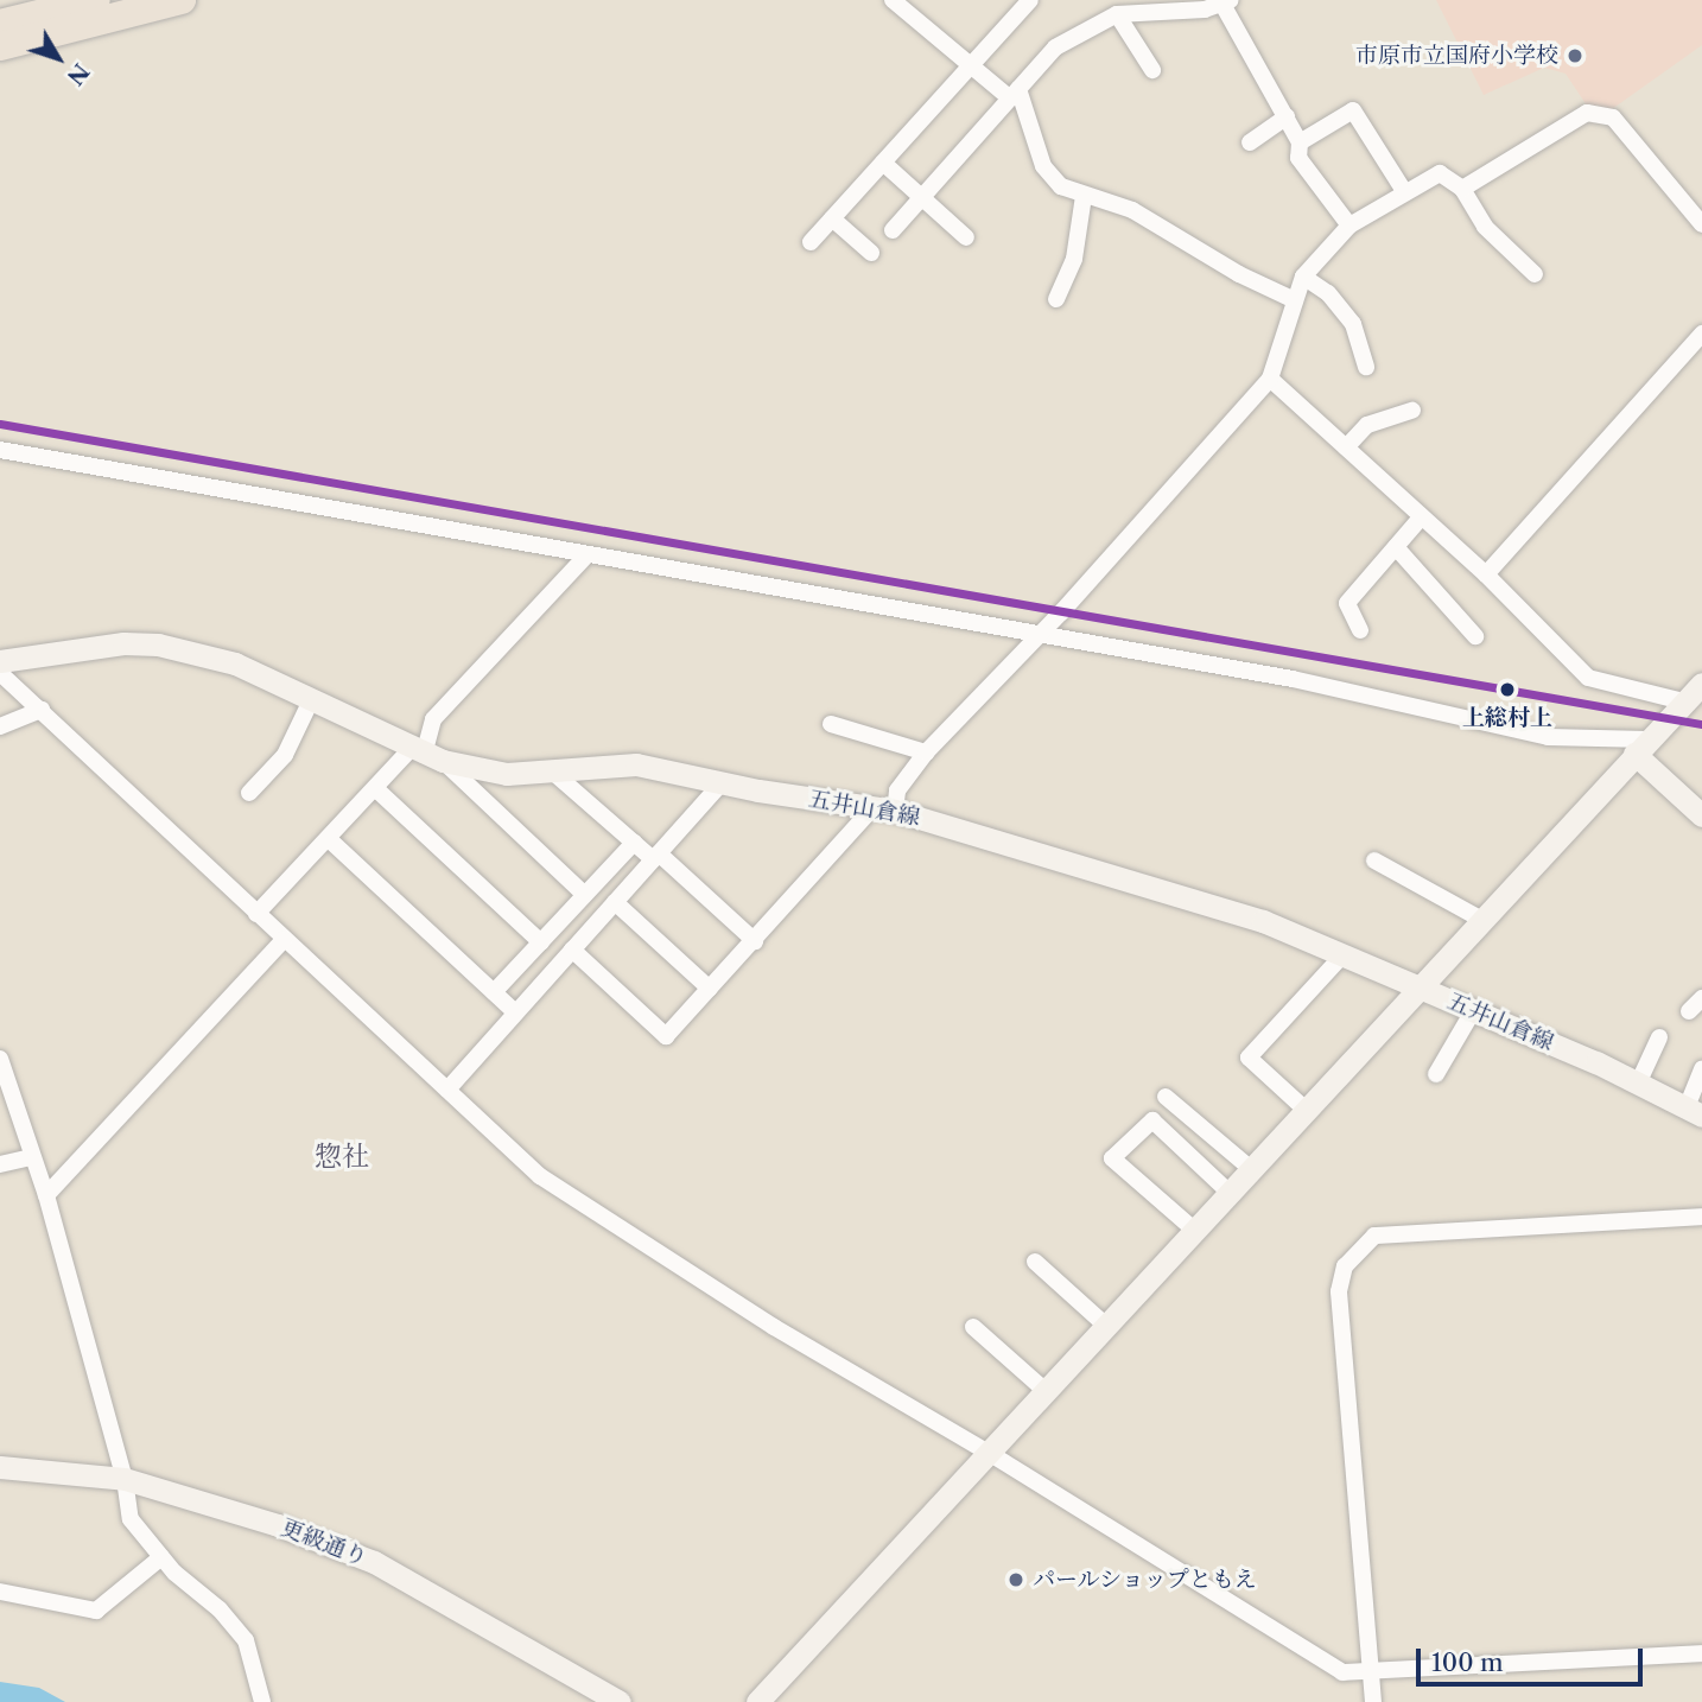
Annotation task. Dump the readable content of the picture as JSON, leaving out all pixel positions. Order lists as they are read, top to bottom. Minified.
{"streets":{"street":["五井山倉線","更級通り"]},"districts":["惣社"],"places":["市原市立国府小学校","上総村上","パールショップともえ"],"scale_bar":"100 m","north":"bottom right"}
